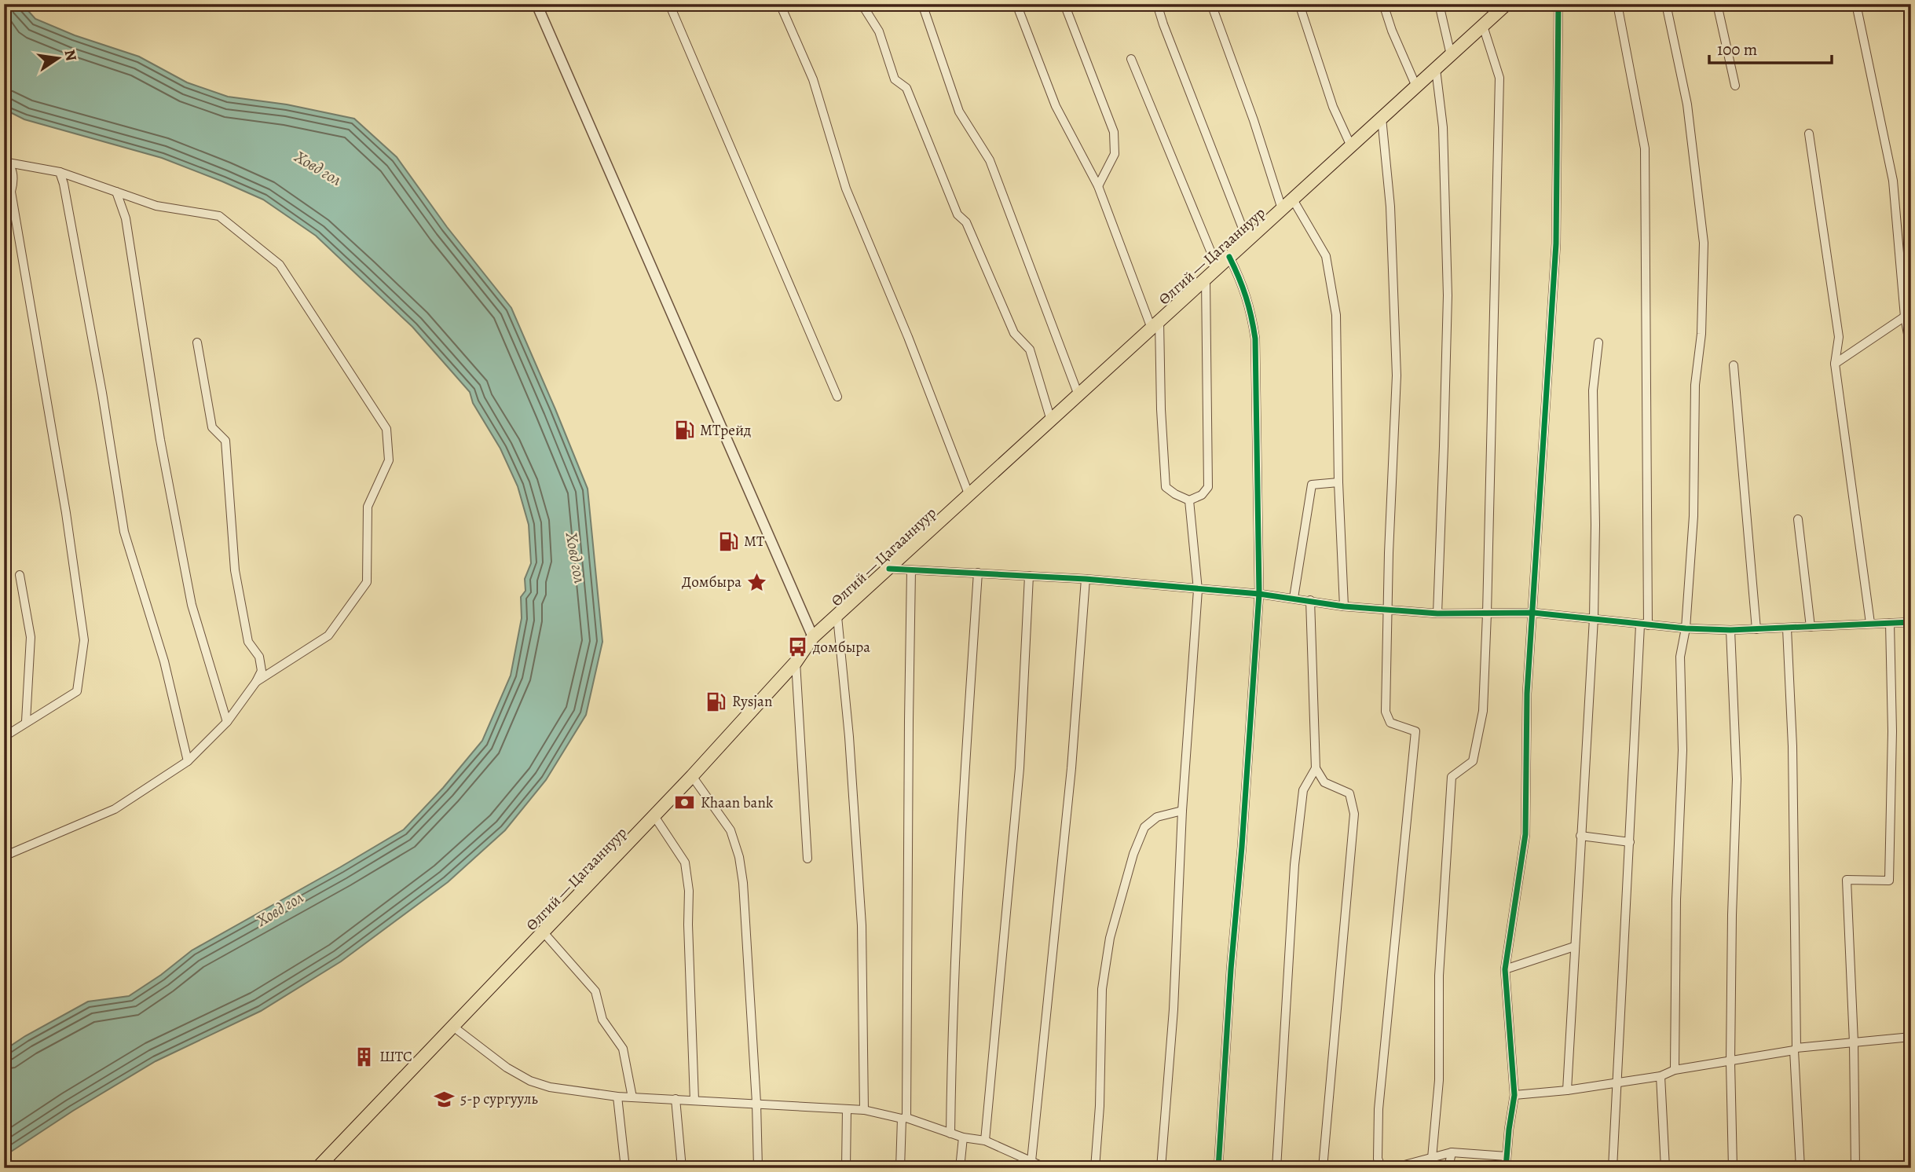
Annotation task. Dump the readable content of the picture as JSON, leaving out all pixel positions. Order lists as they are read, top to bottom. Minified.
{"streets":{"highway":["Өлгий — Цагааннуур"]},"water":["Ховд гол"],"places":{"fuel station":["MTрейд","МТ","Rysjan"],"place":["Домбыра"],"bus stop":["домбыра"],"bank":["Khaan bank"],"building":["ШТС"],"school or university":["5-р сургууль"]},"scale_bar":"100 m","north":"right"}
